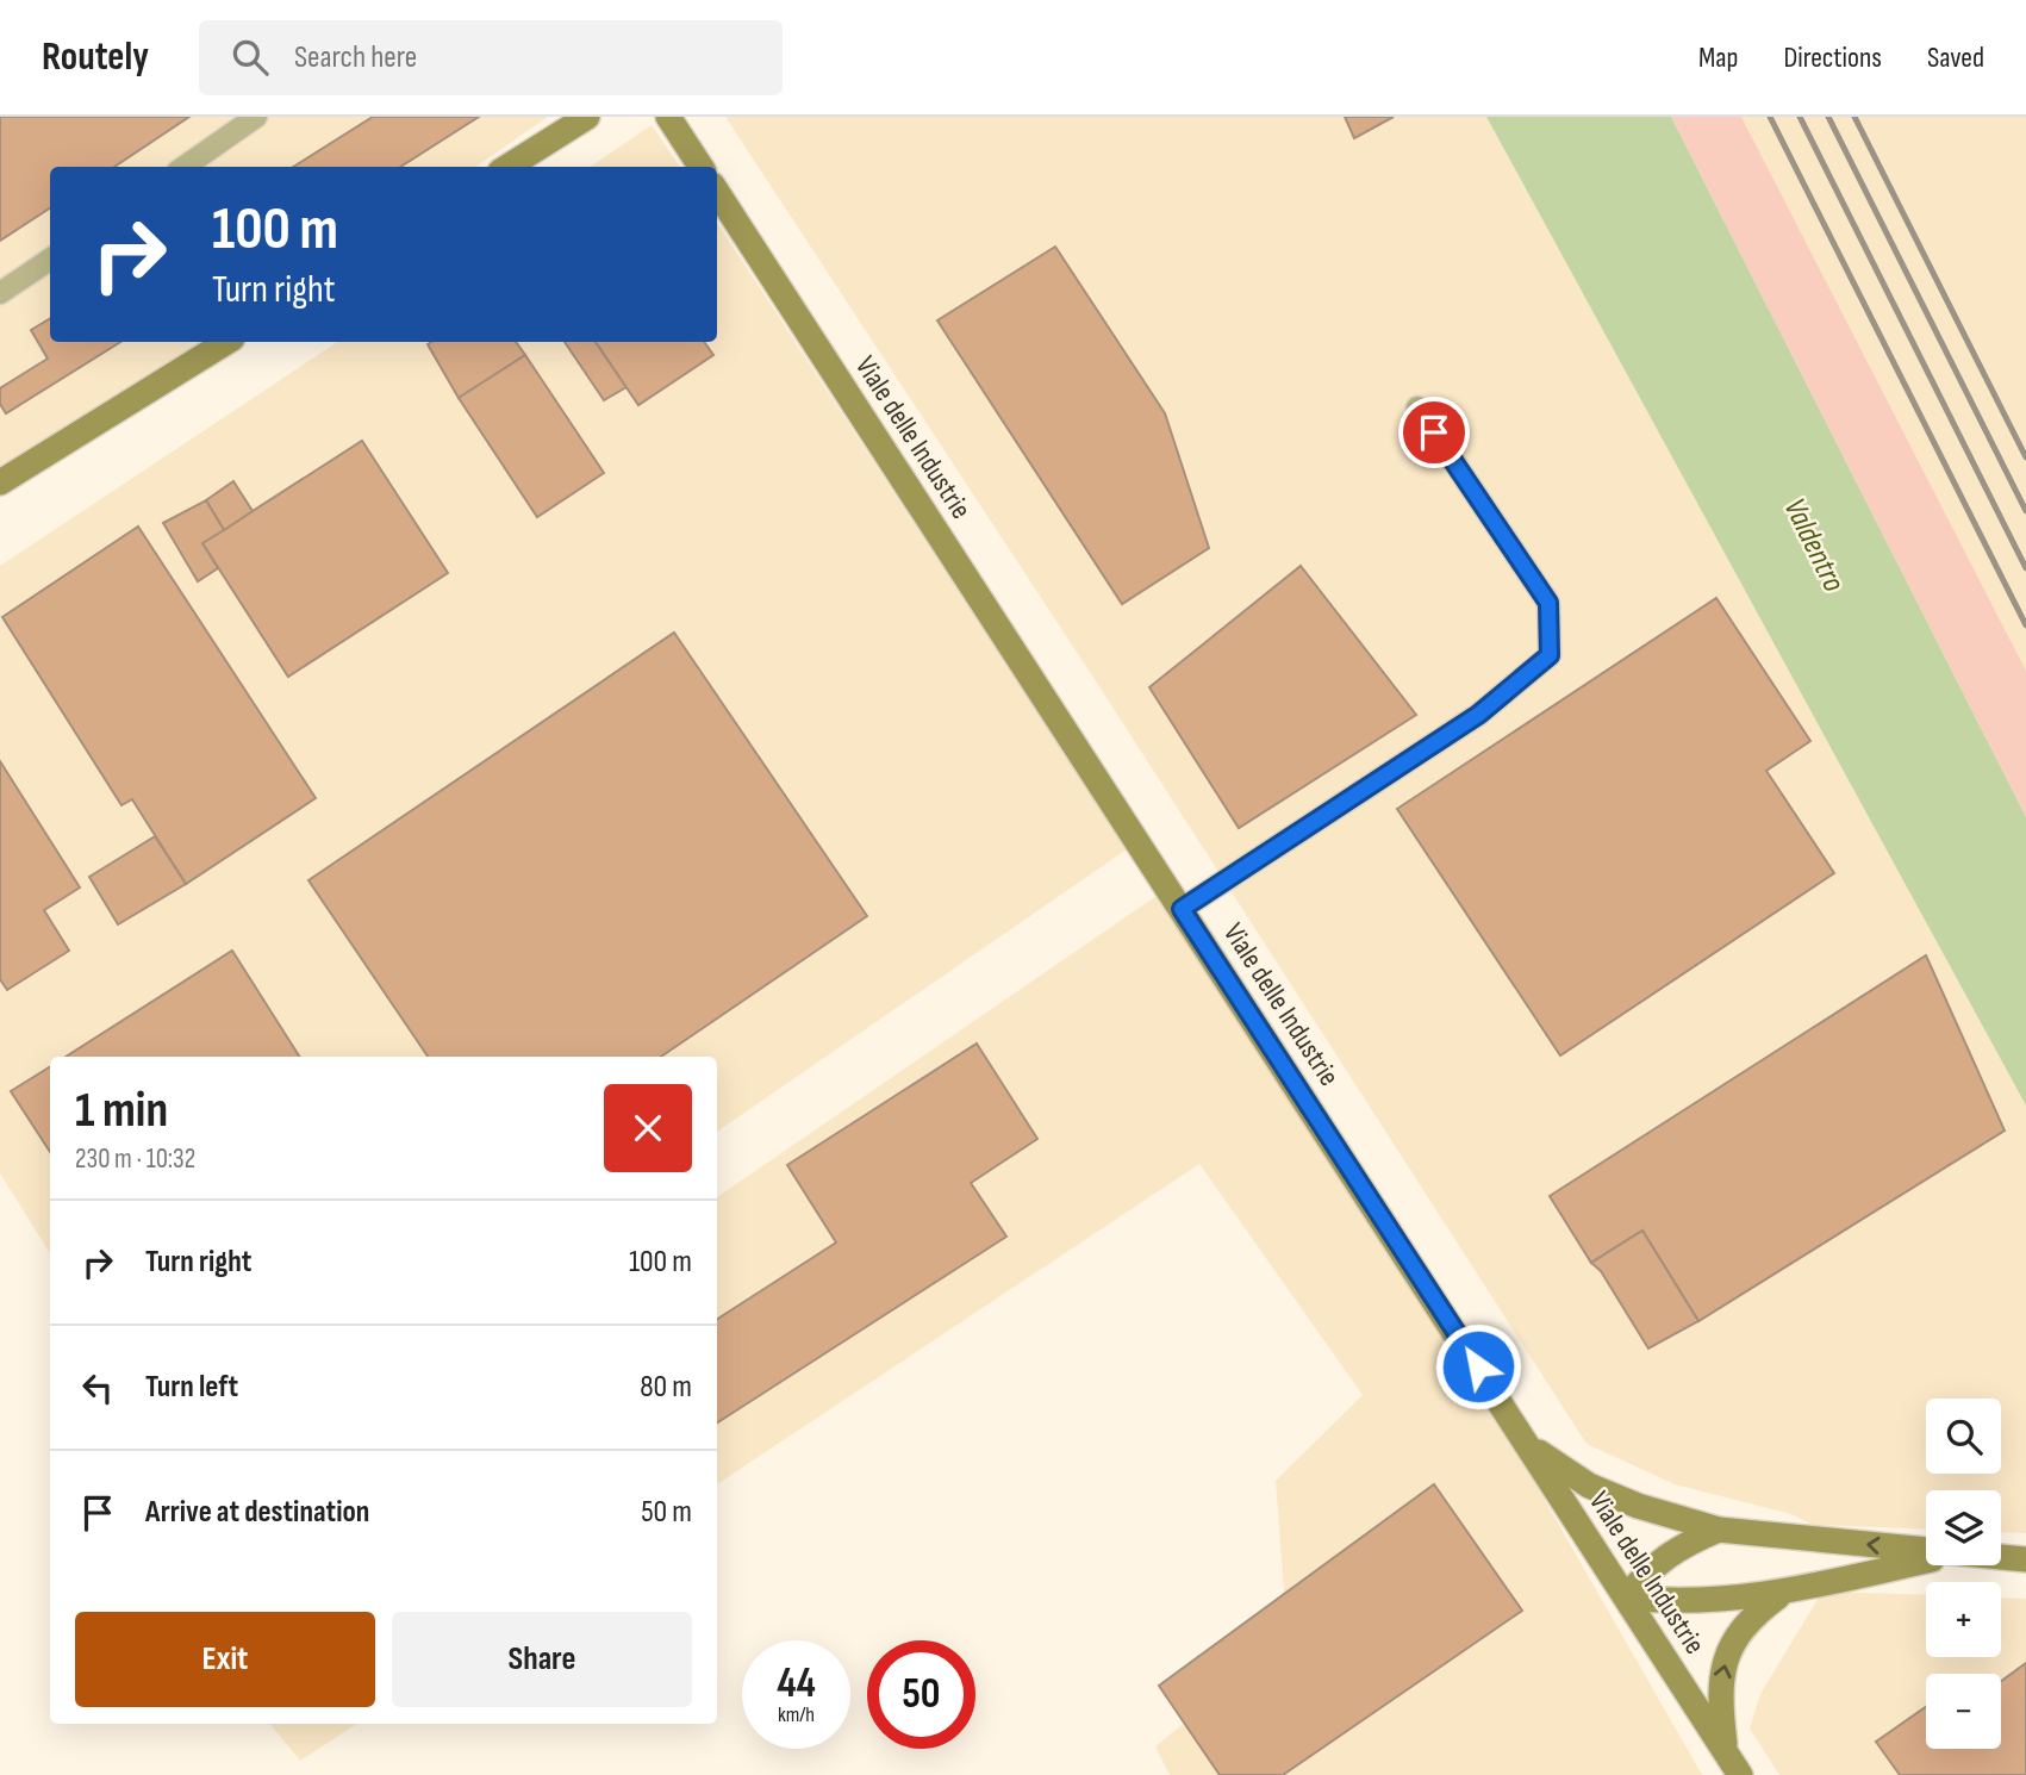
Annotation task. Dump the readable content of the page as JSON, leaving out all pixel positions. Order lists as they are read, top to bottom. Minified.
{"streets":{"main road":["Viale delle Industrie"]},"water":["Valdentro"],"page":{"header":"Routely","search":"Search here","nav":["Map","Directions","Saved"],"turn":["100 m","Turn right"],"heading":["1 min","230 m · 10:32"],"list":[{"name":"Turn right","value":"100 m"},{"name":"Turn left","value":"80 m"},{"name":"Arrive at destination","value":"50 m"}],"map_buttons":["+","−"],"buttons":["Exit","Share"],"speed":"44 km/h","limit":"50"}}
